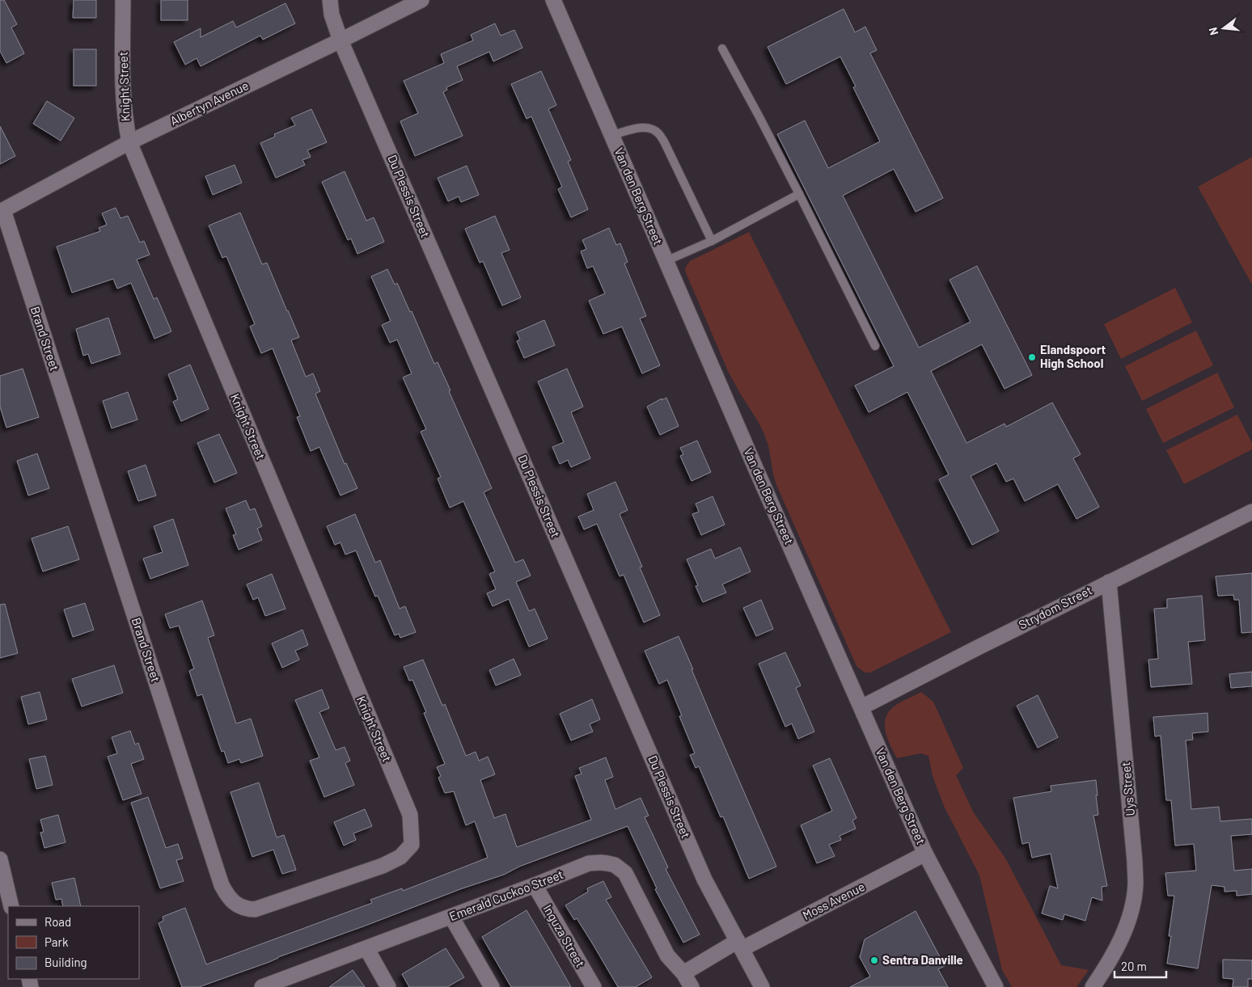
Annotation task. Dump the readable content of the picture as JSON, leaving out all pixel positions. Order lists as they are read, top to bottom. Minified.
{"streets":{"street":["Knight Street","Albertyn Avenue","Du Plessis Street","Van den Berg Street","Brand Street","Strydom Street","Uys Street","Emerald Cuckoo Street","Moss Avenue","Inguza Street"]},"crossings":[["Knight Street","Albertyn Avenue"],["Knight Street","Brand Street"],["Albertyn Avenue","Du Plessis Street"],["Albertyn Avenue","Brand Street"],["Du Plessis Street","Moss Avenue"],["Van den Berg Street","Strydom Street"],["Van den Berg Street","Moss Avenue"],["Strydom Street","Uys Street"],["Emerald Cuckoo Street","Moss Avenue"],["Emerald Cuckoo Street","Inguza Street"]],"places":["Elandspoort High School","Sentra Danville"],"legend":["Road","Park","Building"],"scale_bar":"20 m","north":"left"}
